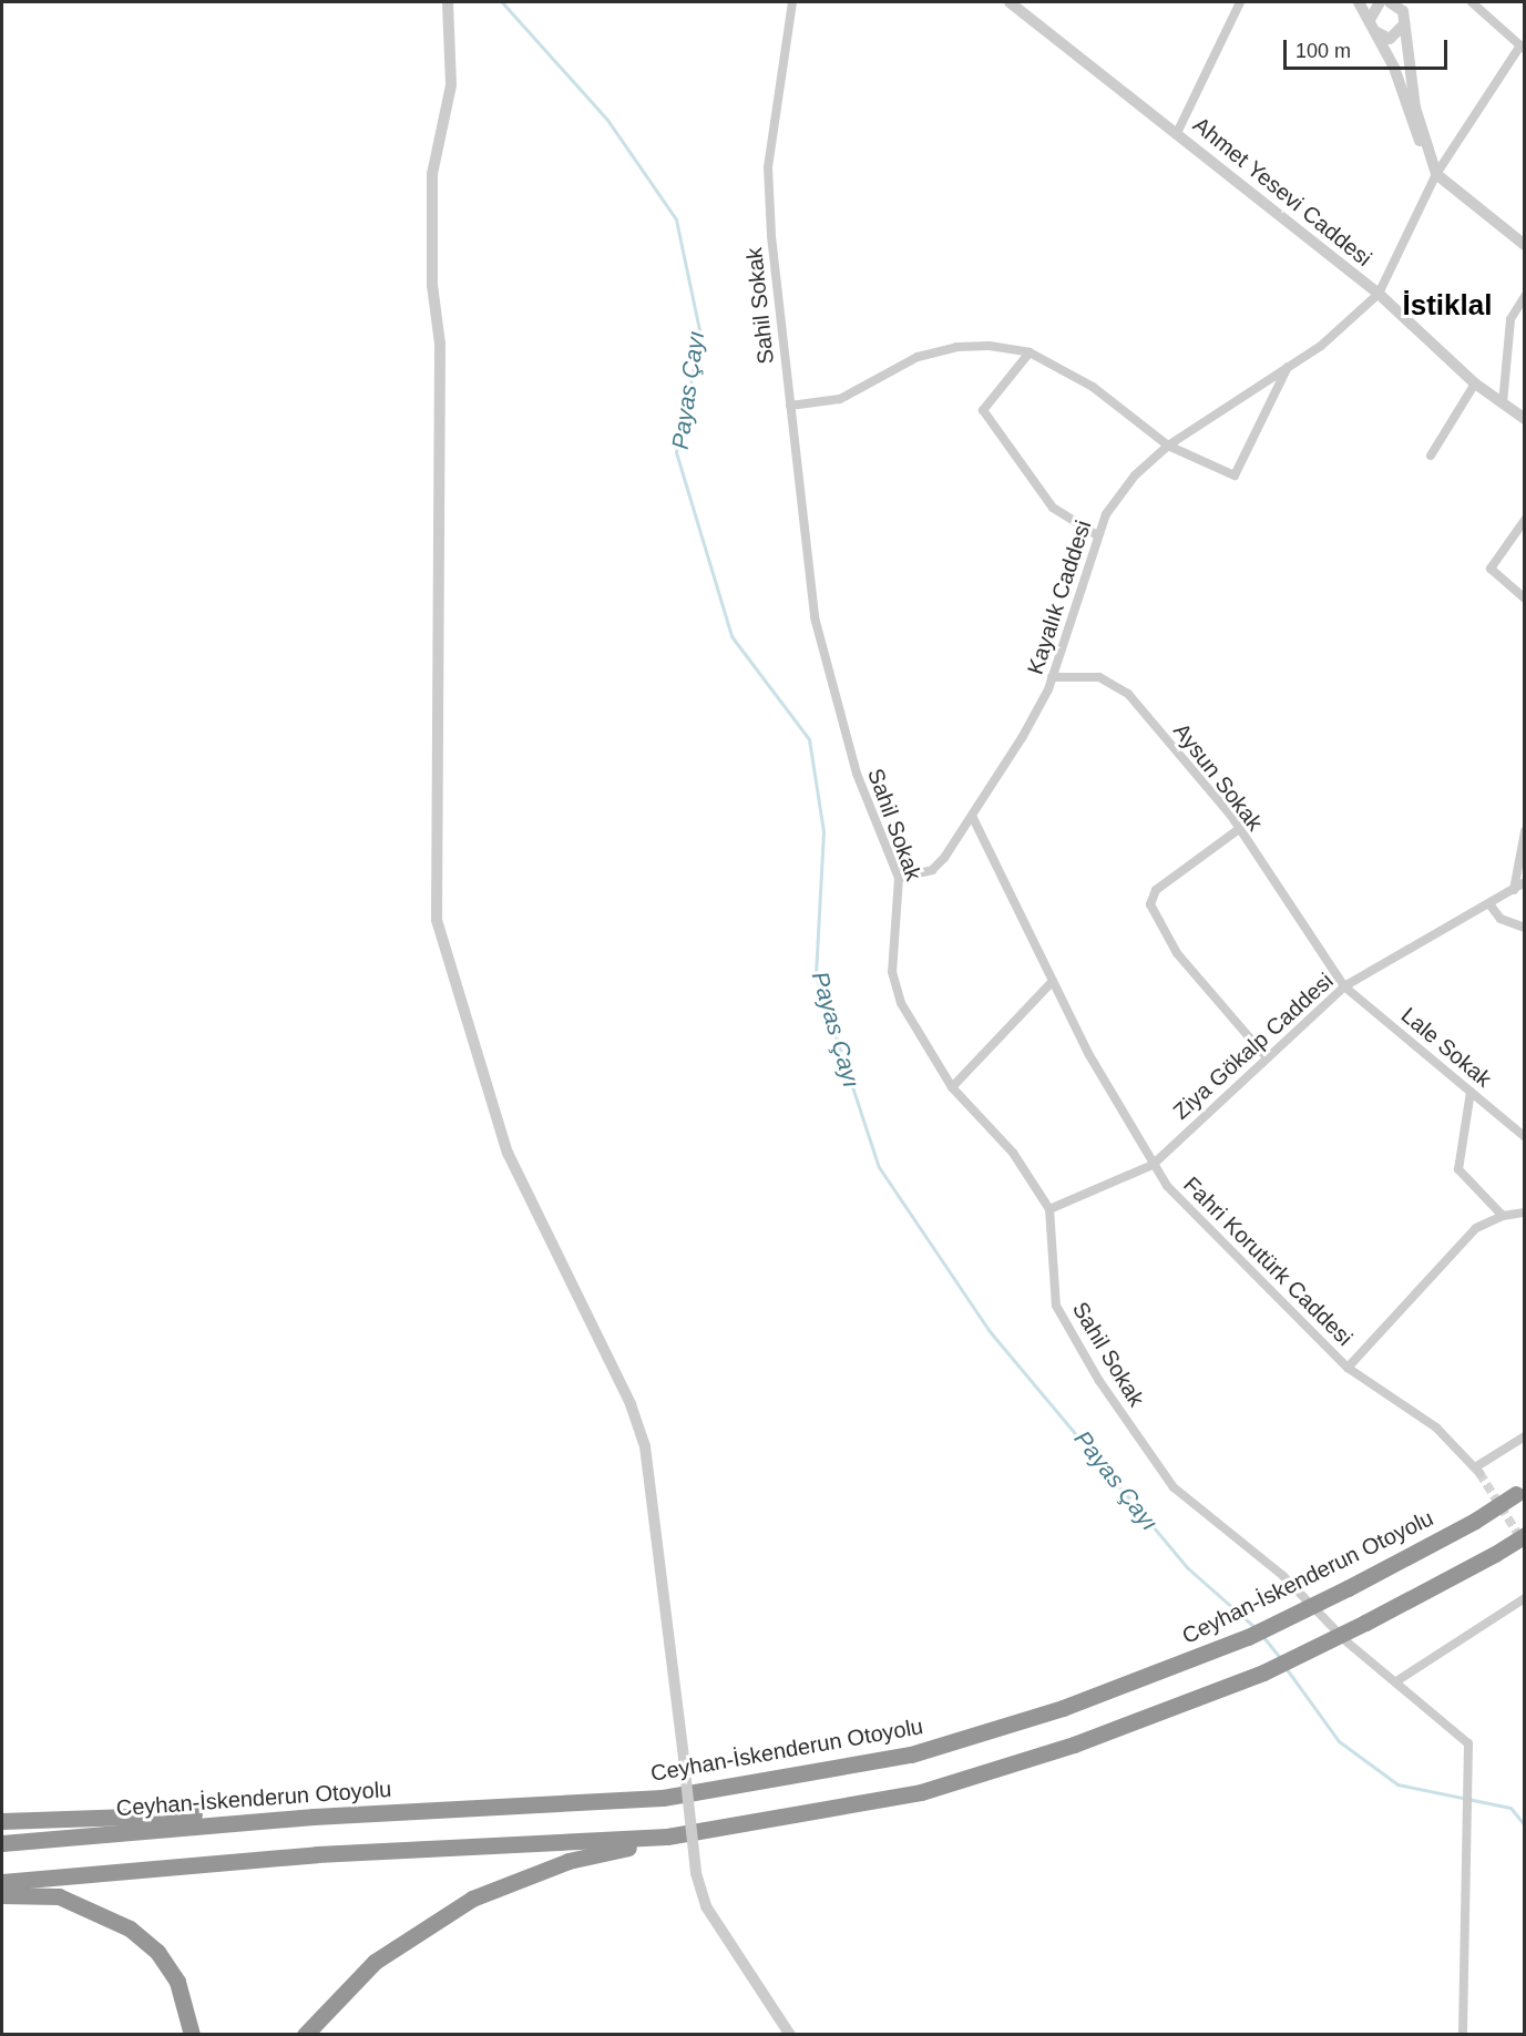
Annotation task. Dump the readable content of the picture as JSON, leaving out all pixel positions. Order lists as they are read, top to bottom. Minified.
{"streets":{"highway":["Ceyhan-İskenderun Otoyolu"],"street":["Ahmet Yesevi Caddesi","Sahil Sokak","Kayalık Caddesi","Aysun Sokak","Ziya Gökalp Caddesi","Lale Sokak","Fahri Korutürk Caddesi"]},"crossings":[["Ahmet Yesevi Caddesi","Kayalık Caddesi"],["Sahil Sokak","Kayalık Caddesi"],["Kayalık Caddesi","Aysun Sokak"],["Kayalık Caddesi","Fahri Korutürk Caddesi"],["Aysun Sokak","Ziya Gökalp Caddesi"],["Aysun Sokak","Lale Sokak"],["Ziya Gökalp Caddesi","Lale Sokak"],["Ziya Gökalp Caddesi","Fahri Korutürk Caddesi"]],"districts":["İstiklal"],"water":["Payas Çayı"],"scale_bar":"100 m"}
